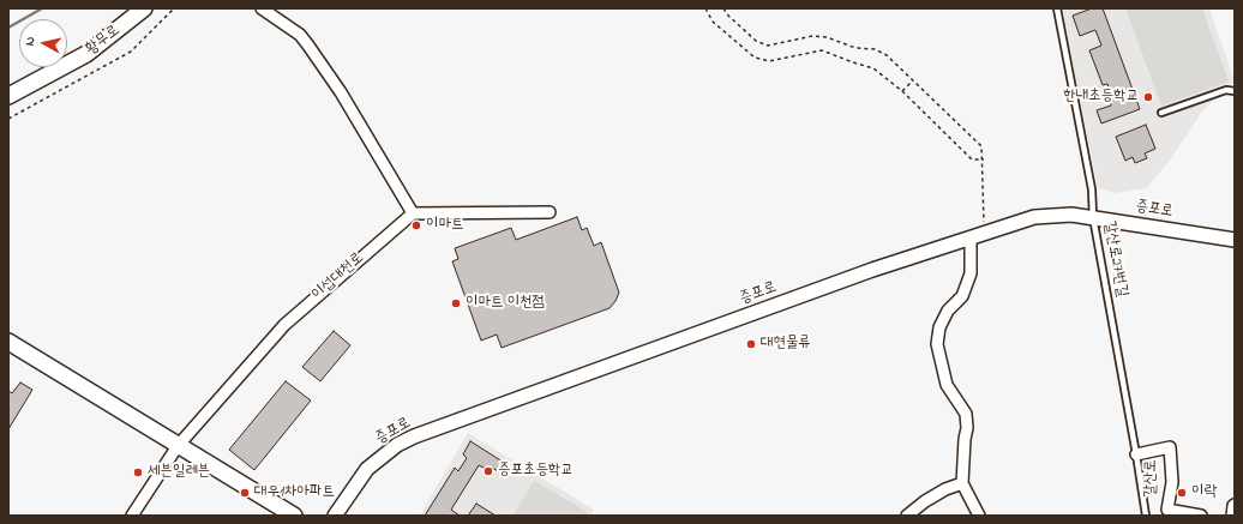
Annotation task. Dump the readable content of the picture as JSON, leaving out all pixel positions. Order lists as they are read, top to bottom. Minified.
{"streets":{"main road":["황무로"],"street":["증포로","이섭대천로","갈산로"],"lane":["갈산로27번길"]},"crossings":[["증포로","갈산로27번길"],["갈산로27번길","갈산로"]],"places":["한내초등학교","이마트","이마트 이천점","대현물류","증포초등학교","세븐일레븐","대우1차아파트","이락"],"north":"left"}
